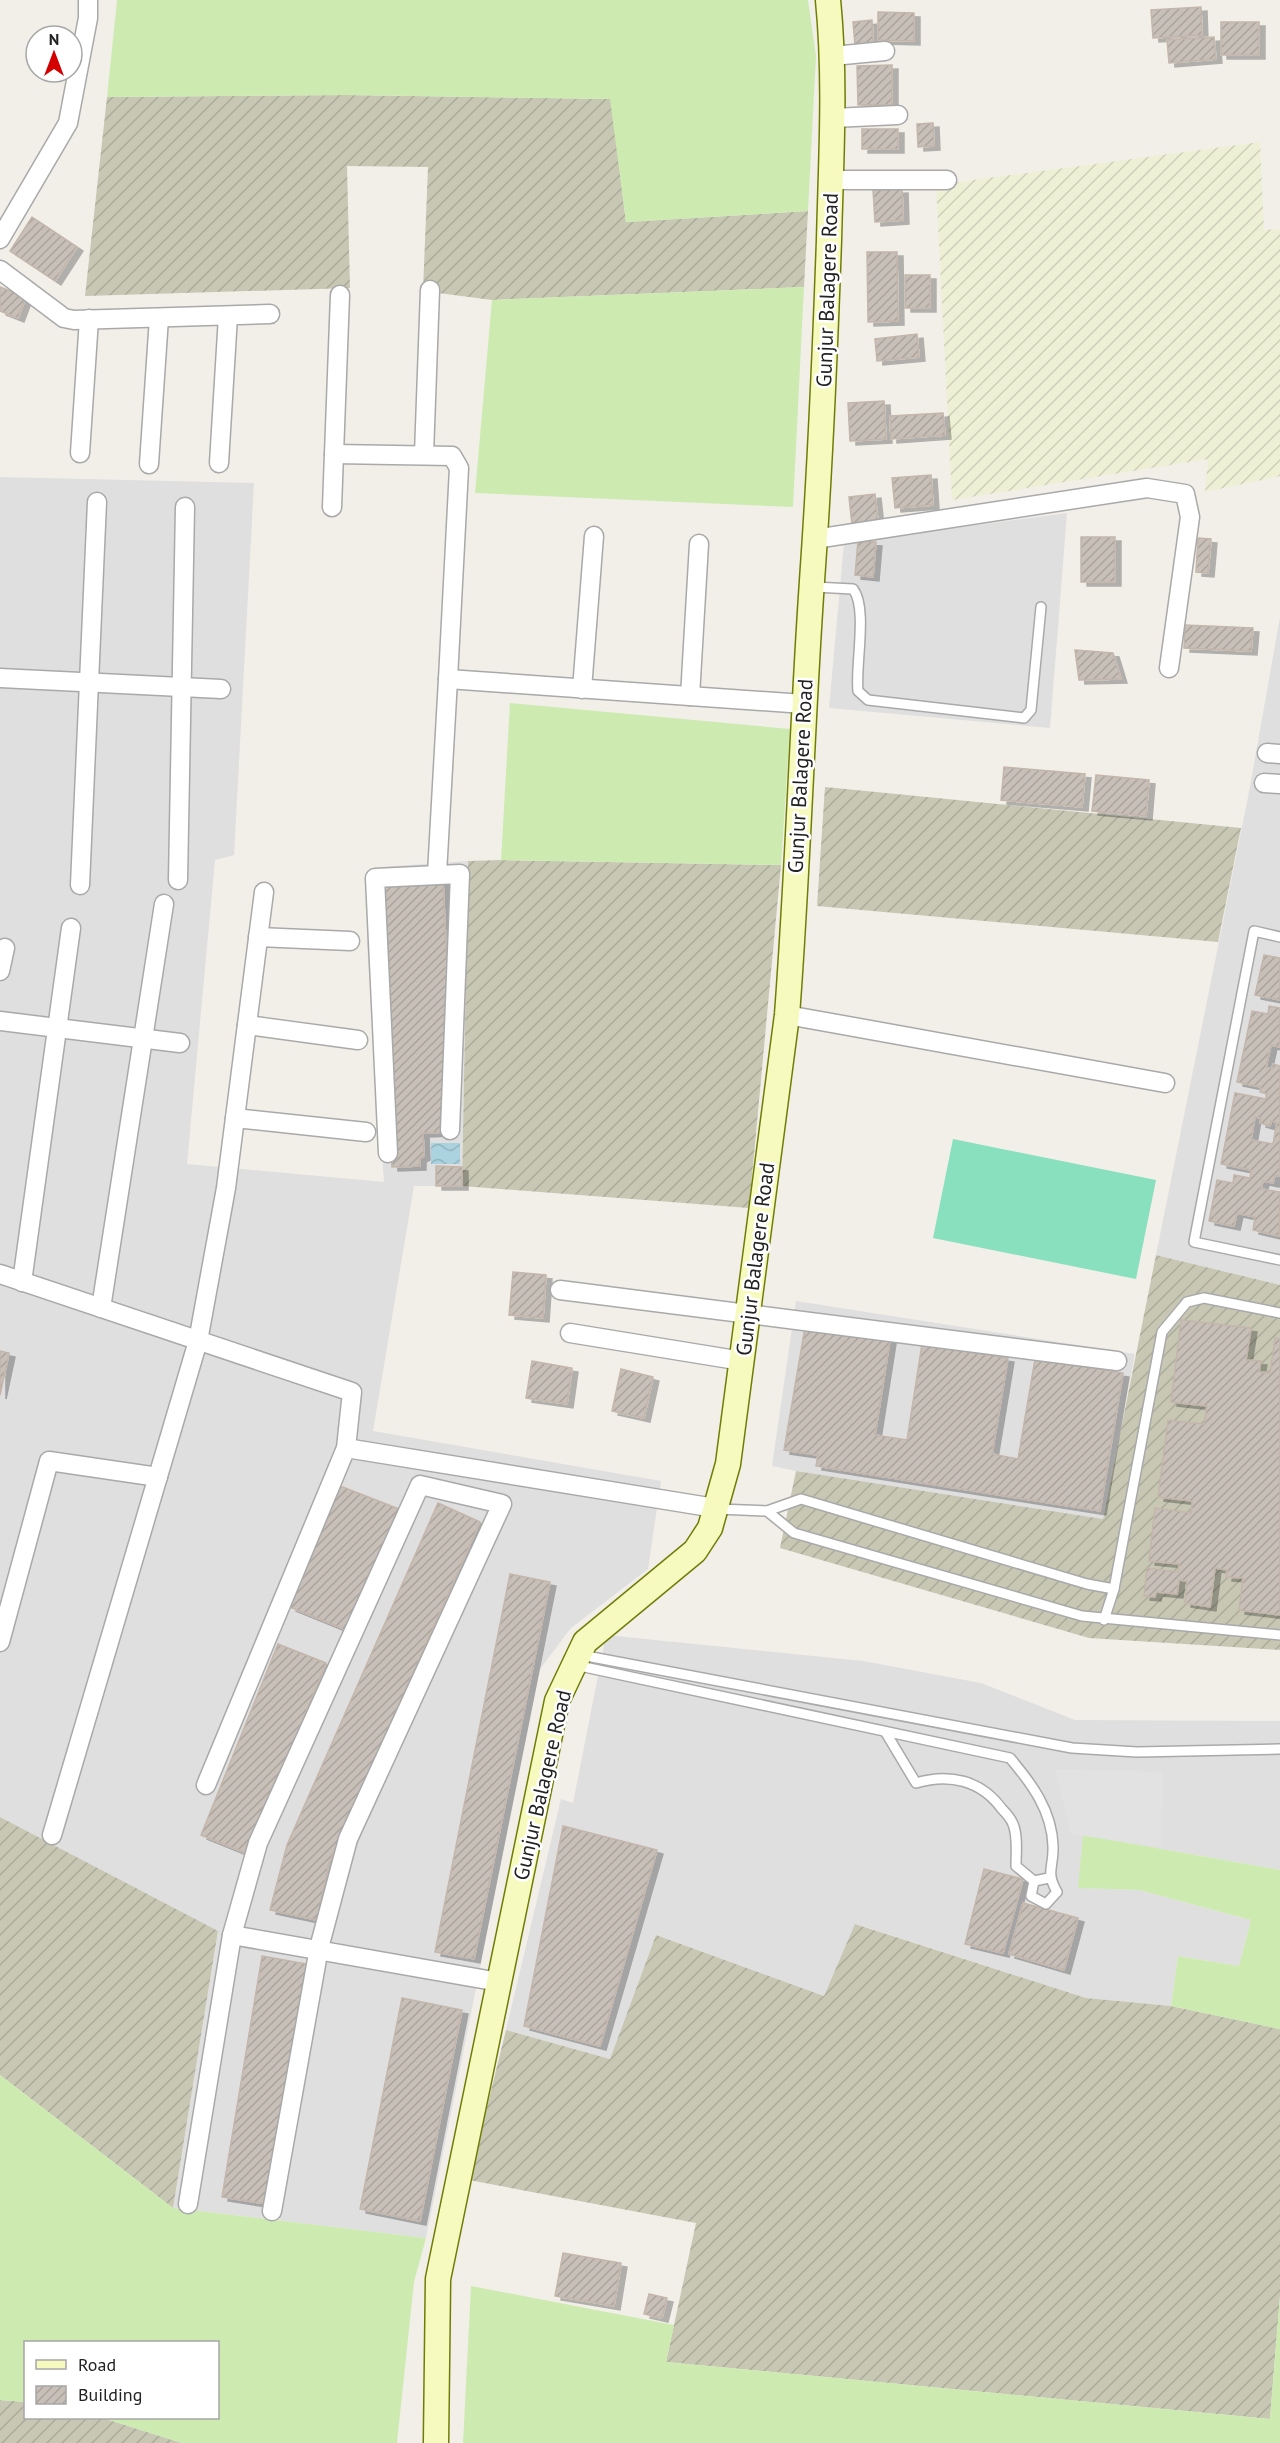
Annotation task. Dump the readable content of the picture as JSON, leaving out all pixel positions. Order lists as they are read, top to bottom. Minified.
{"streets":{"street":["Gunjur Balagere Road"]},"legend":["Road","Building"],"north":"top"}
